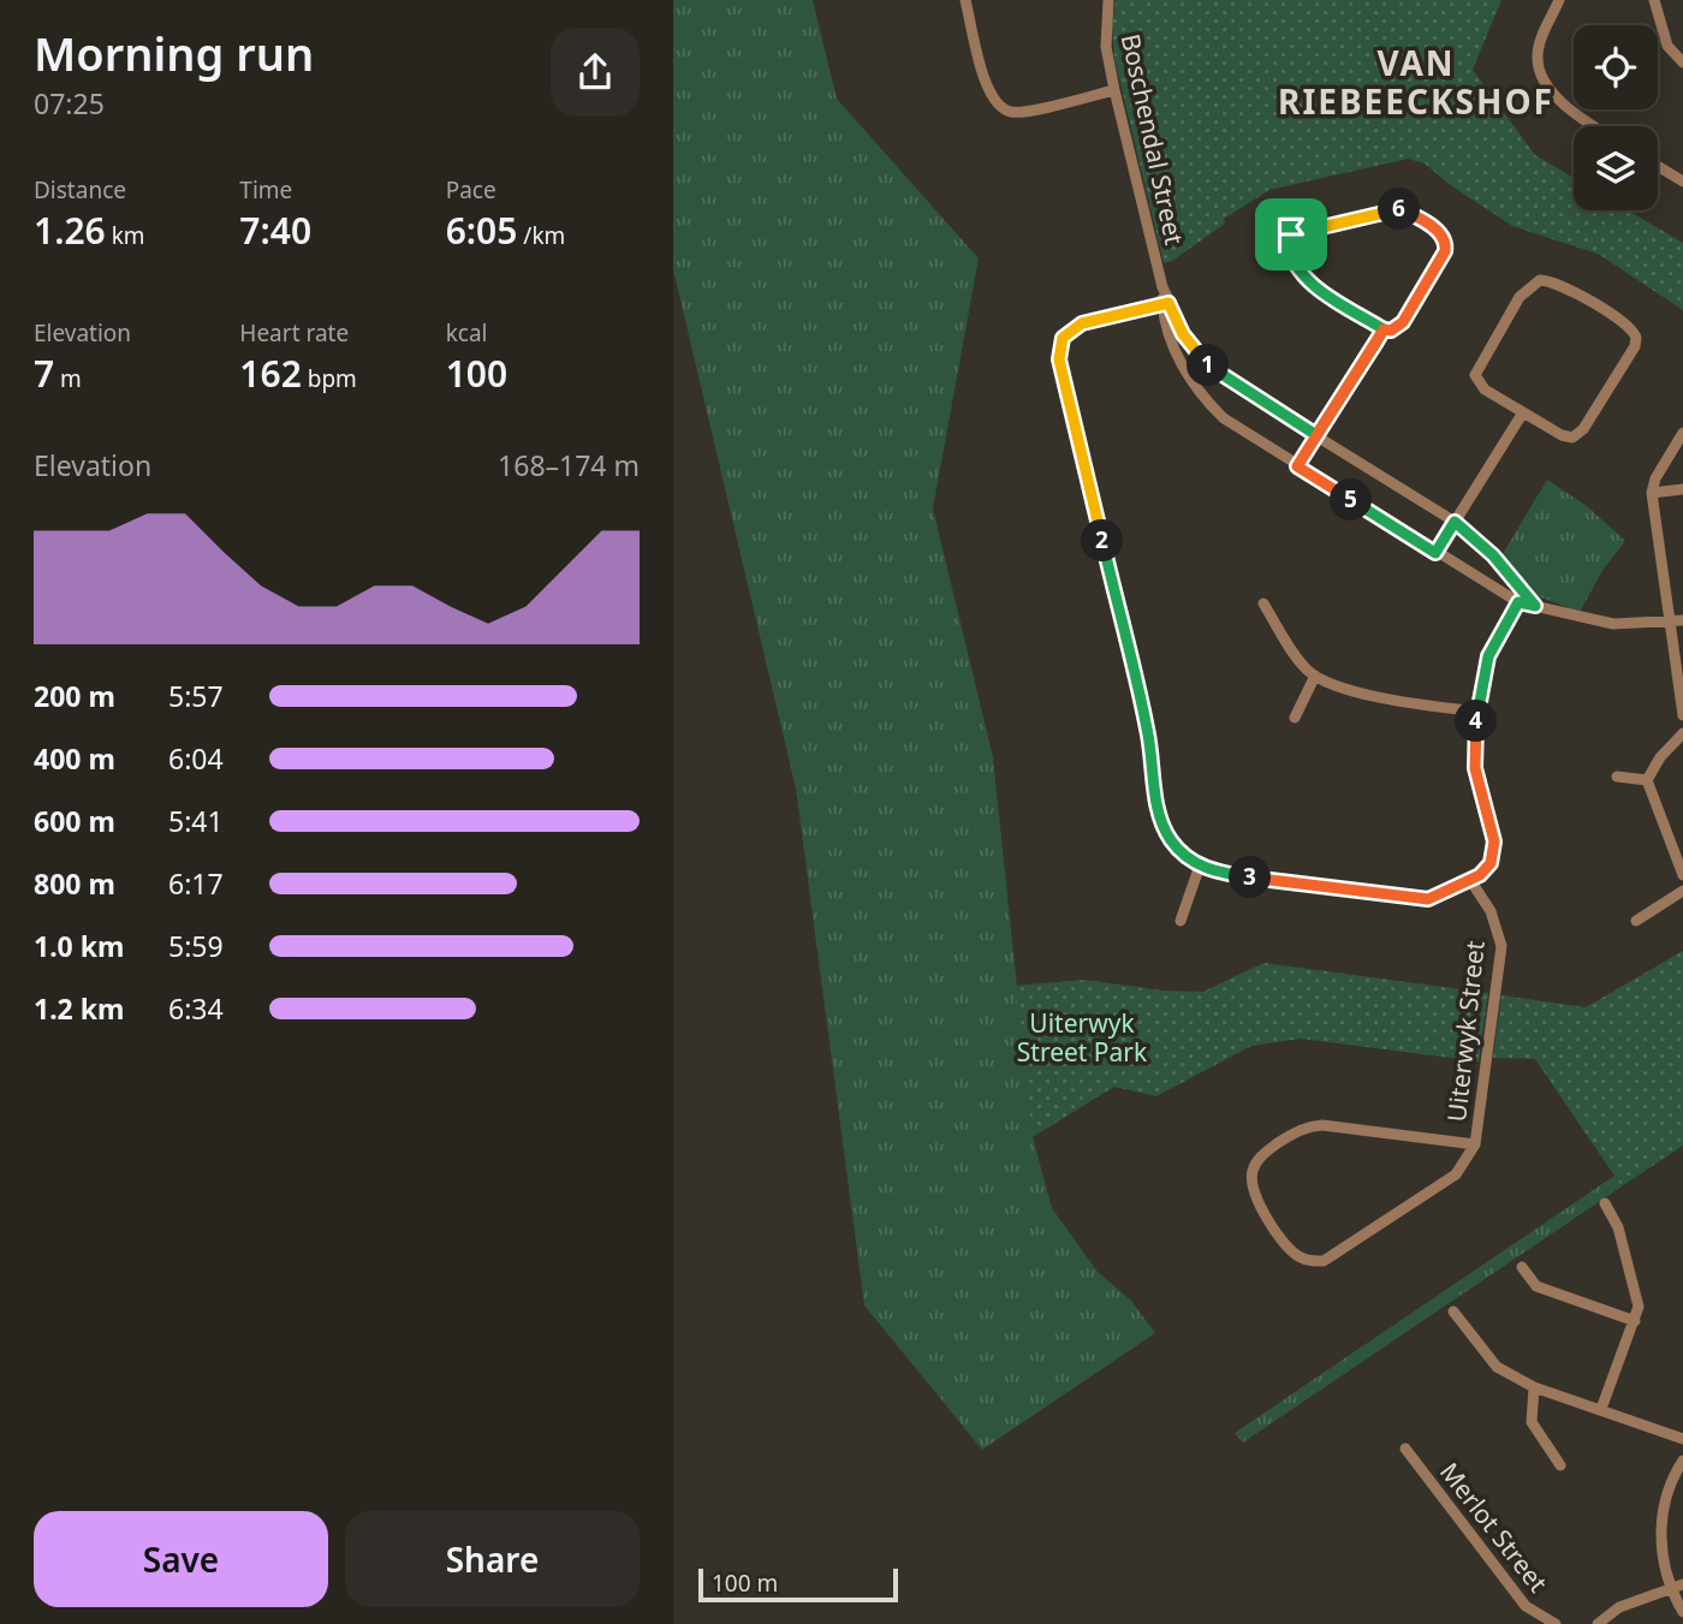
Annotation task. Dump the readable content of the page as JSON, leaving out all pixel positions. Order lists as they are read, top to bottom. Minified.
{"streets":{"street":["Boschendal Street","Uiterwyk Street","Merlot Street"]},"districts":["VAN RIEBEECKSHOF"],"parks":["Uiterwyk Street Park"],"scale_bar":"100 m","page":{"heading":["Morning run","07:25"],"stats":[["Distance","1.26 km"],["Time","7:40"],["Pace","6:05 /km"],["Elevation","7 m"],["Heart rate","162 bpm"],["kcal","100"]],"pins":["6","1","5","2","4","3"],"chart":["Elevation","168–174 m"],"list":[{"name":"200 m","note":"5:57"},{"name":"400 m","note":"6:04"},{"name":"600 m","note":"5:41"},{"name":"800 m","note":"6:17"},{"name":"1.0 km","note":"5:59"},{"name":"1.2 km","note":"6:34"}],"buttons":["Save","Share"],"scale":"100 m"}}
